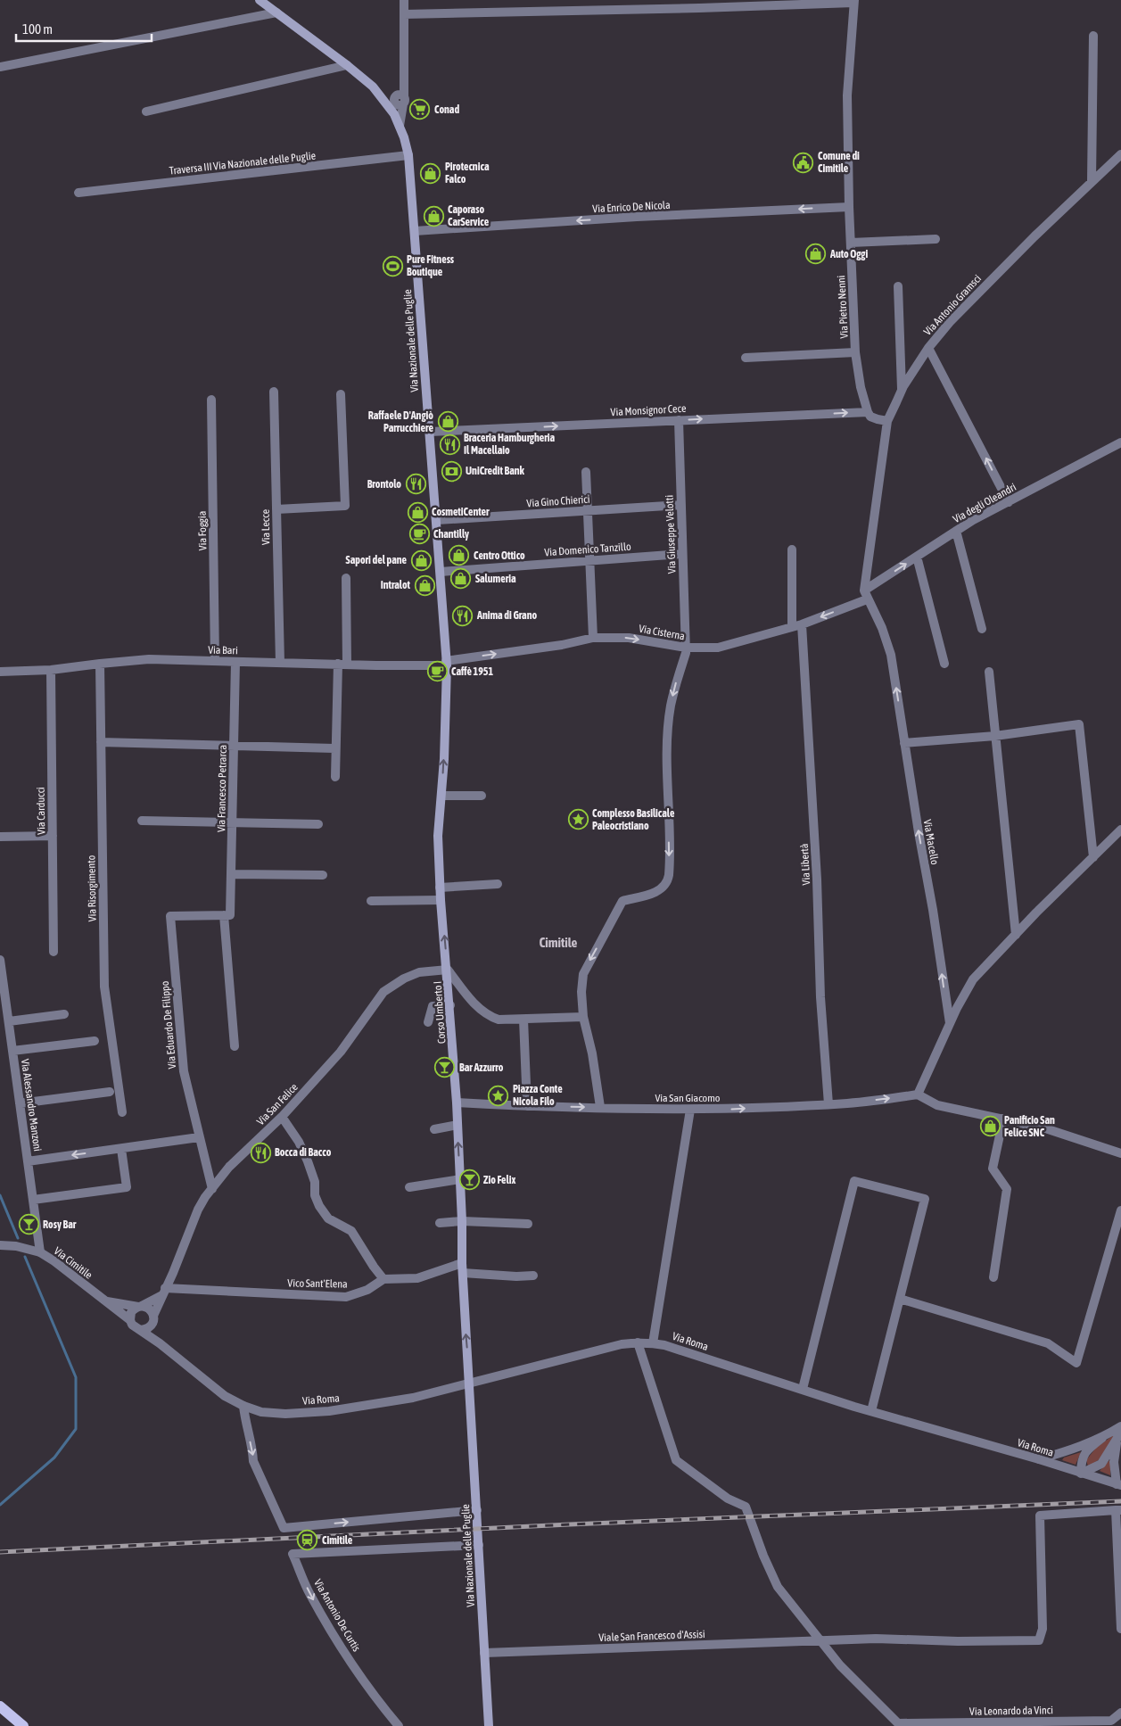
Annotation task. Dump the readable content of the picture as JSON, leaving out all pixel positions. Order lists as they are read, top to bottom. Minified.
{"streets":{"main road":["Via Nazionale delle Puglie","Corso Umberto I"],"street":["Traversa III Via Nazionale delle Puglie","Via Enrico De Nicola","Via Antonio Gramsci","Via Pietro Nenni","Via Monsignor Cece","Via Gino Chierici","Via degli Oleandri","Via Lecce","Via Foggia","Via Giuseppe Velotti","Via Domenico Tanzillo","Via Cisterna","Via Bari","Via Francesco Petrarca","Via Carducci","Via Macello","Via Libertà","Via Risorgimento","Via Eduardo De Filippo","Via San Giacomo","Via San Felice","Via Alessandro Manzoni","Via Cimitile","Vico Sant'Elena","Via Roma","Via Antonio De Curtis","Viale San Francesco d'Assisi","Via Leonardo da Vinci"]},"crossings":[["Traversa III Via Nazionale delle Puglie","Via Nazionale delle Puglie"],["Via Enrico De Nicola","Via Pietro Nenni"],["Via Enrico De Nicola","Via Nazionale delle Puglie"],["Via Antonio Gramsci","Via degli Oleandri"],["Via Antonio Gramsci","Via Cisterna"],["Via Antonio Gramsci","Via Macello"],["Via Pietro Nenni","Via Monsignor Cece"],["Via Nazionale delle Puglie","Via Monsignor Cece"],["Via Nazionale delle Puglie","Via Gino Chierici"],["Via Nazionale delle Puglie","Via Domenico Tanzillo"],["Via Nazionale delle Puglie","Via Cisterna"],["Via Nazionale delle Puglie","Via Bari"],["Via Nazionale delle Puglie","Corso Umberto I"],["Via Nazionale delle Puglie","Via Roma"],["Via Nazionale delle Puglie","Via Antonio De Curtis"],["Via Nazionale delle Puglie","Viale San Francesco d'Assisi"],["Via Monsignor Cece","Via Giuseppe Velotti"],["Via Gino Chierici","Via Giuseppe Velotti"],["Via degli Oleandri","Via Cisterna"],["Via degli Oleandri","Via Macello"],["Via Lecce","Via Bari"],["Via Foggia","Via Bari"],["Via Giuseppe Velotti","Via Domenico Tanzillo"],["Via Giuseppe Velotti","Via Cisterna"],["Via Giuseppe Velotti","Via San Giacomo"],["Via Cisterna","Via Bari"],["Via Cisterna","Via Macello"],["Via Cisterna","Via Libertà"],["Via Cisterna","Corso Umberto I"],["Via Bari","Via Francesco Petrarca"],["Via Bari","Via Carducci"],["Via Bari","Via Risorgimento"],["Via Bari","Corso Umberto I"],["Via Francesco Petrarca","Via Eduardo De Filippo"],["Via Libertà","Via San Giacomo"],["Corso Umberto I","Via San Giacomo"],["Corso Umberto I","Via San Felice"],["Corso Umberto I","Via Roma"],["Via Eduardo De Filippo","Via San Felice"],["Via San Felice","Via Cimitile"],["Via San Felice","Vico Sant'Elena"],["Via Alessandro Manzoni","Via Cimitile"]],"one_way":["Via Enrico De Nicola","Via Monsignor Cece","Via Giuseppe Velotti","Via Macello","Corso Umberto I","Via San Giacomo"],"districts":["Cimitile"],"places":{"supermarket":["Conad"],"public building":["Comune di Cimitile"],"shop":["Pirotecnica Falco","Caporaso CarService","Auto Oggi","Raffaele D'Angiò Parrucchiere","CosmetiCenter","Centro Ottico","Sapori del pane","Salumeria","Intralot","Panificio San Felice SNC"],"sports":["Pure Fitness Boutique"],"restaurant":["Braceria Hamburgheria Il Macellaio","Brontolo","Anima di Grano","Bocca di Bacco"],"bank":["UniCredit Bank"],"cafe":["Chantilly","Caffè 1951"],"place":["Complesso Basilicale Paleocristiano","Piazza Conte Nicola Filo"],"bar":["Bar Azzurro","Zio Felix","Rosy Bar"],"station":["Cimitile"]},"scale_bar":"100 m"}
